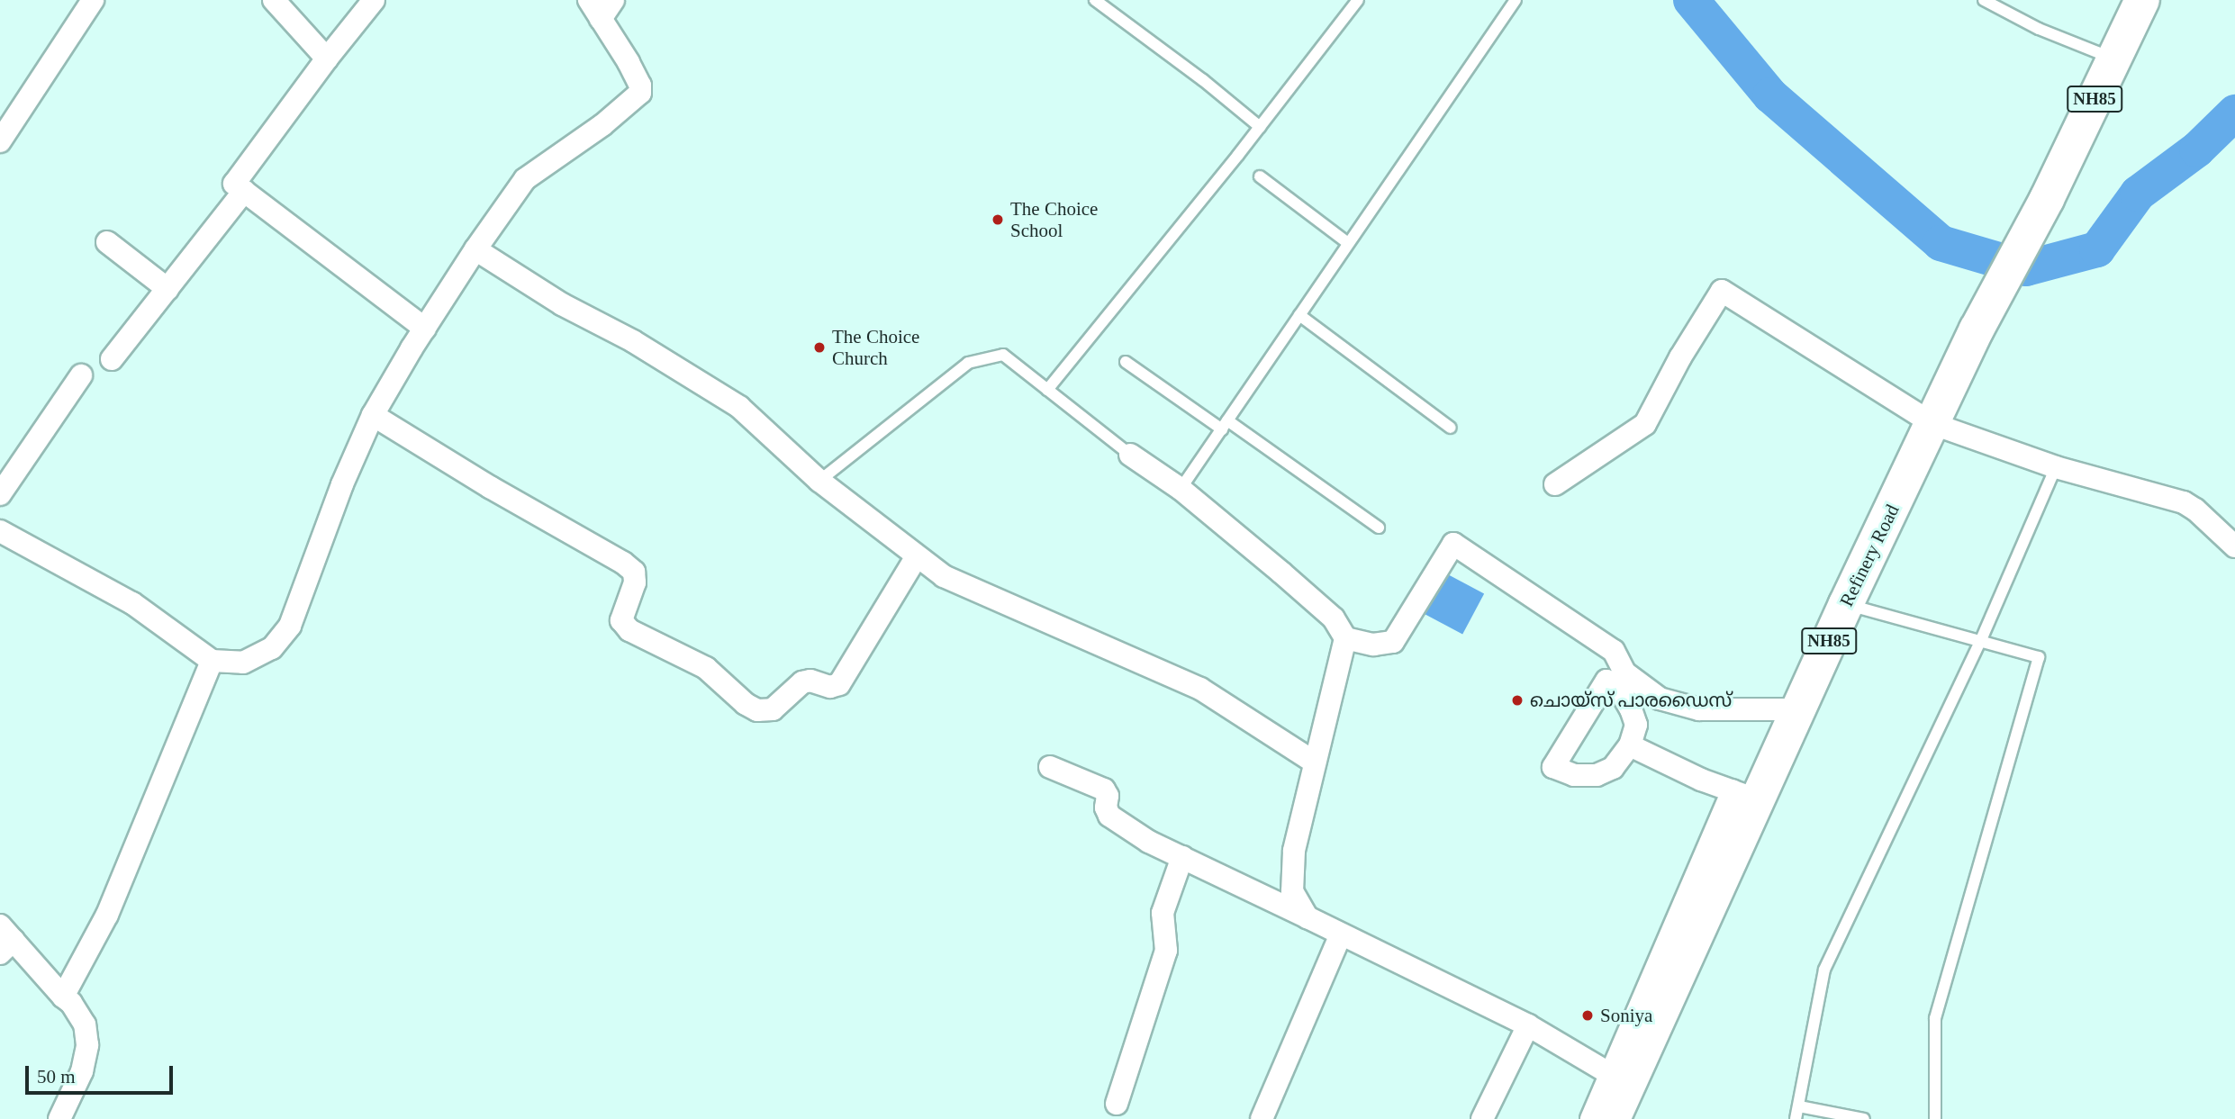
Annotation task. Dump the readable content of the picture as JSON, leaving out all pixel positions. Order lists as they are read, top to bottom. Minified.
{"streets":{"highway":["NH85","Refinery Road"]},"places":["The Choice School","The Choice Church","ചൊയ്സ് പാരഡൈസ്","Soniya"],"scale_bar":"50 m"}
